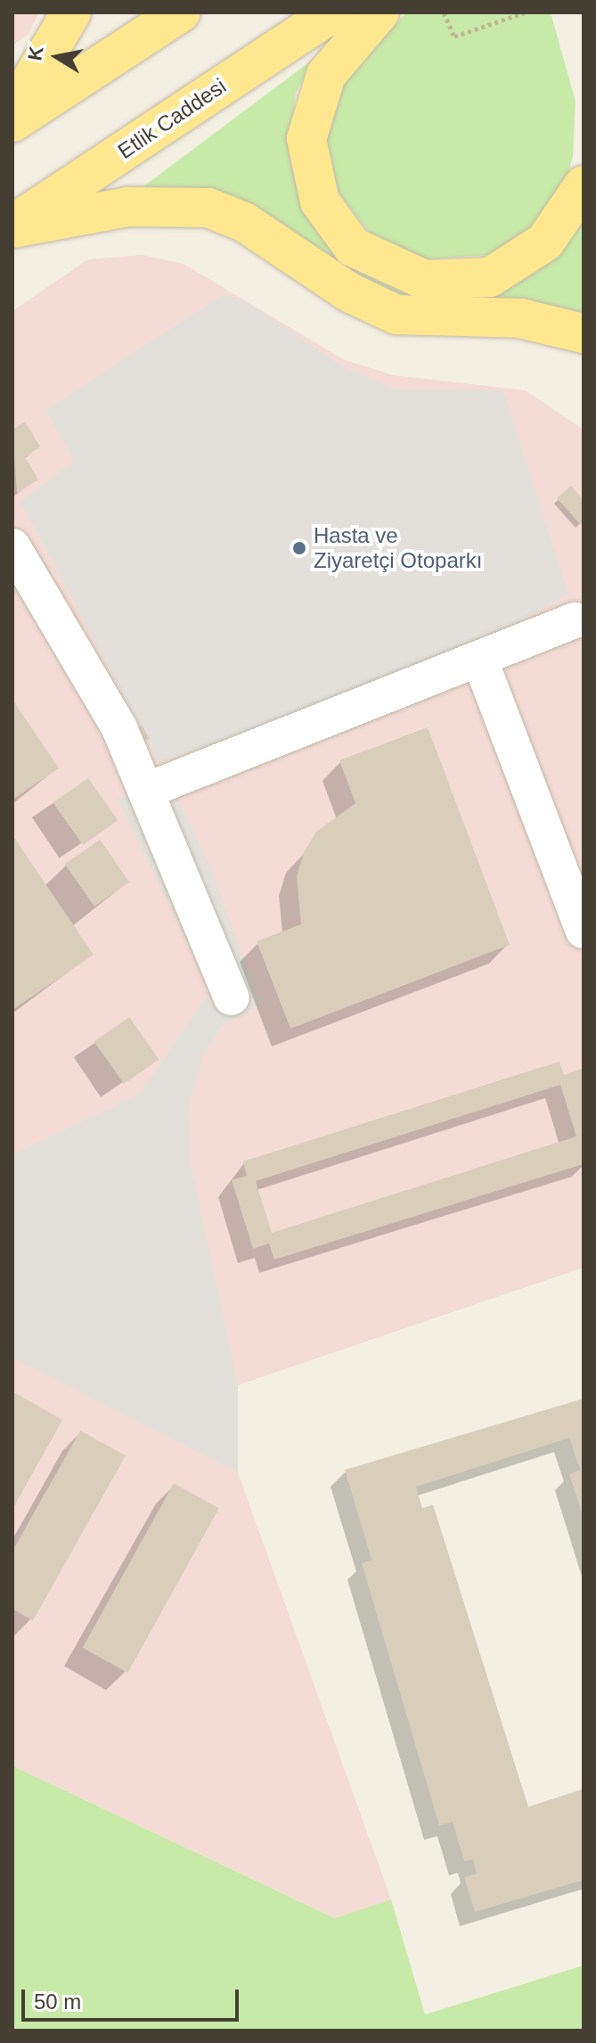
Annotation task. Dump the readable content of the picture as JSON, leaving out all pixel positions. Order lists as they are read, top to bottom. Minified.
{"streets":{"main road":["Etlik Caddesi"]},"places":["Hasta ve Ziyaretçi Otoparkı"],"scale_bar":"50 m","north":"left"}
